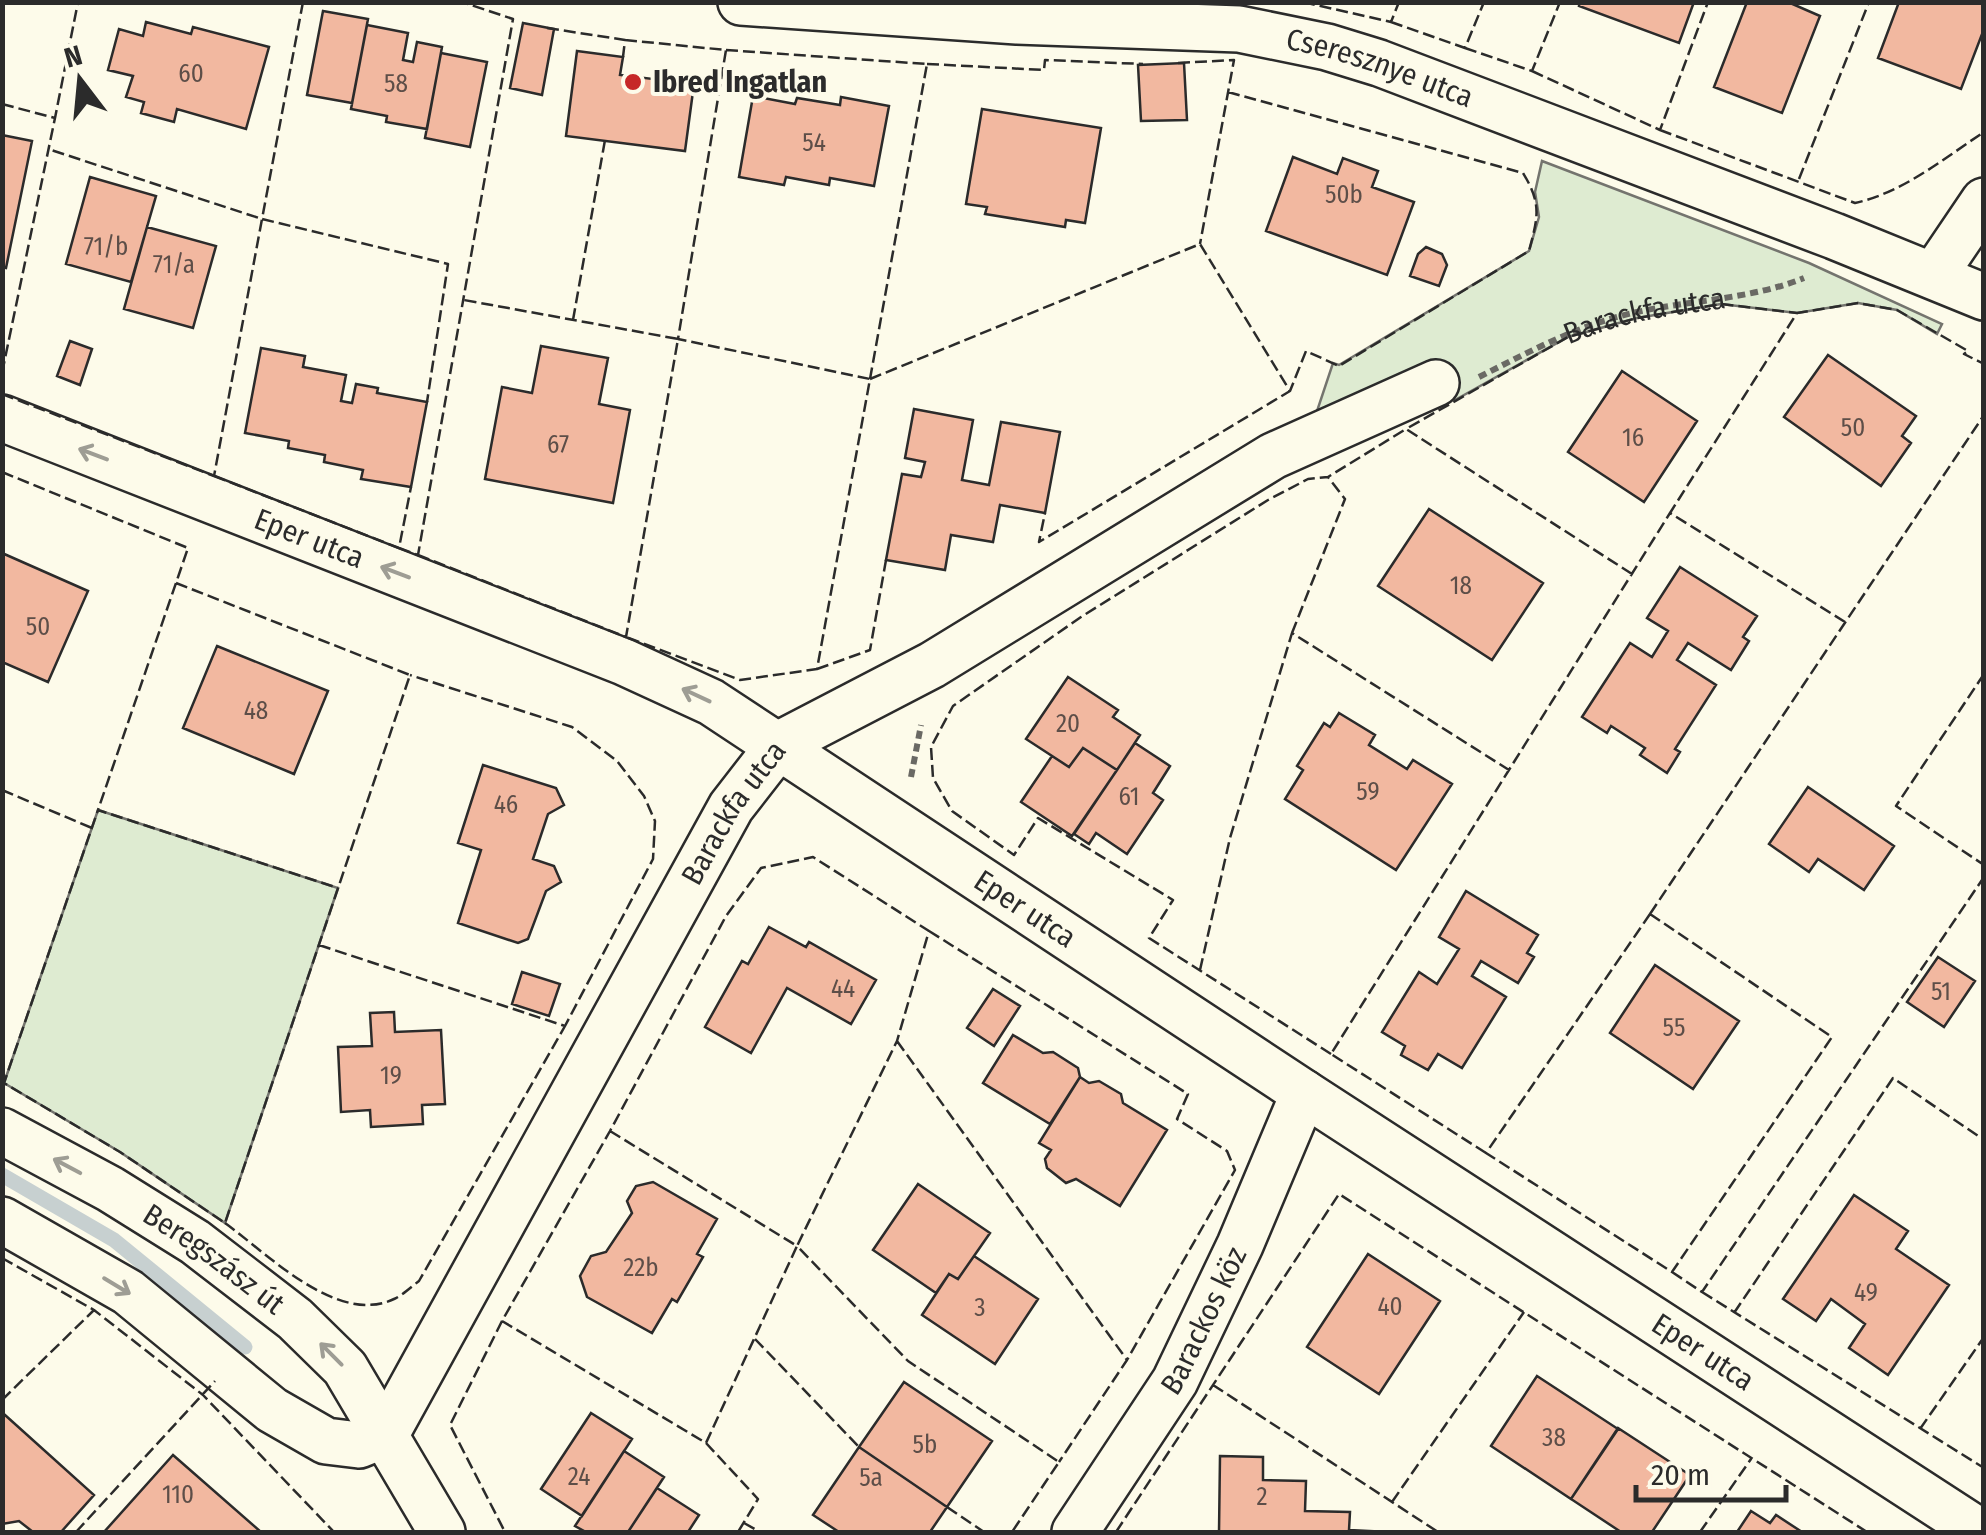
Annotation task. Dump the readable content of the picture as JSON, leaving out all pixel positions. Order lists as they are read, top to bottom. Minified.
{"streets":{"street":["Cseresznye utca","Barackfa utca","Eper utca","Beregszász út","Barackos köz"]},"crossings":[["Cseresznye utca","Barackfa utca"],["Barackfa utca","Eper utca"],["Barackfa utca","Beregszász út"],["Eper utca","Barackos köz"]],"one_way":["Eper utca"],"places":["Ibred Ingatlan"],"house_numbers":["60","58","54","50b","71/b","71/a","50","16","67","18","50","48","20","59","61","46","44","51","55","19","22b","49","40","3","38","5b","24","5a","110","2"],"scale_bar":"20 m","north":"top"}
